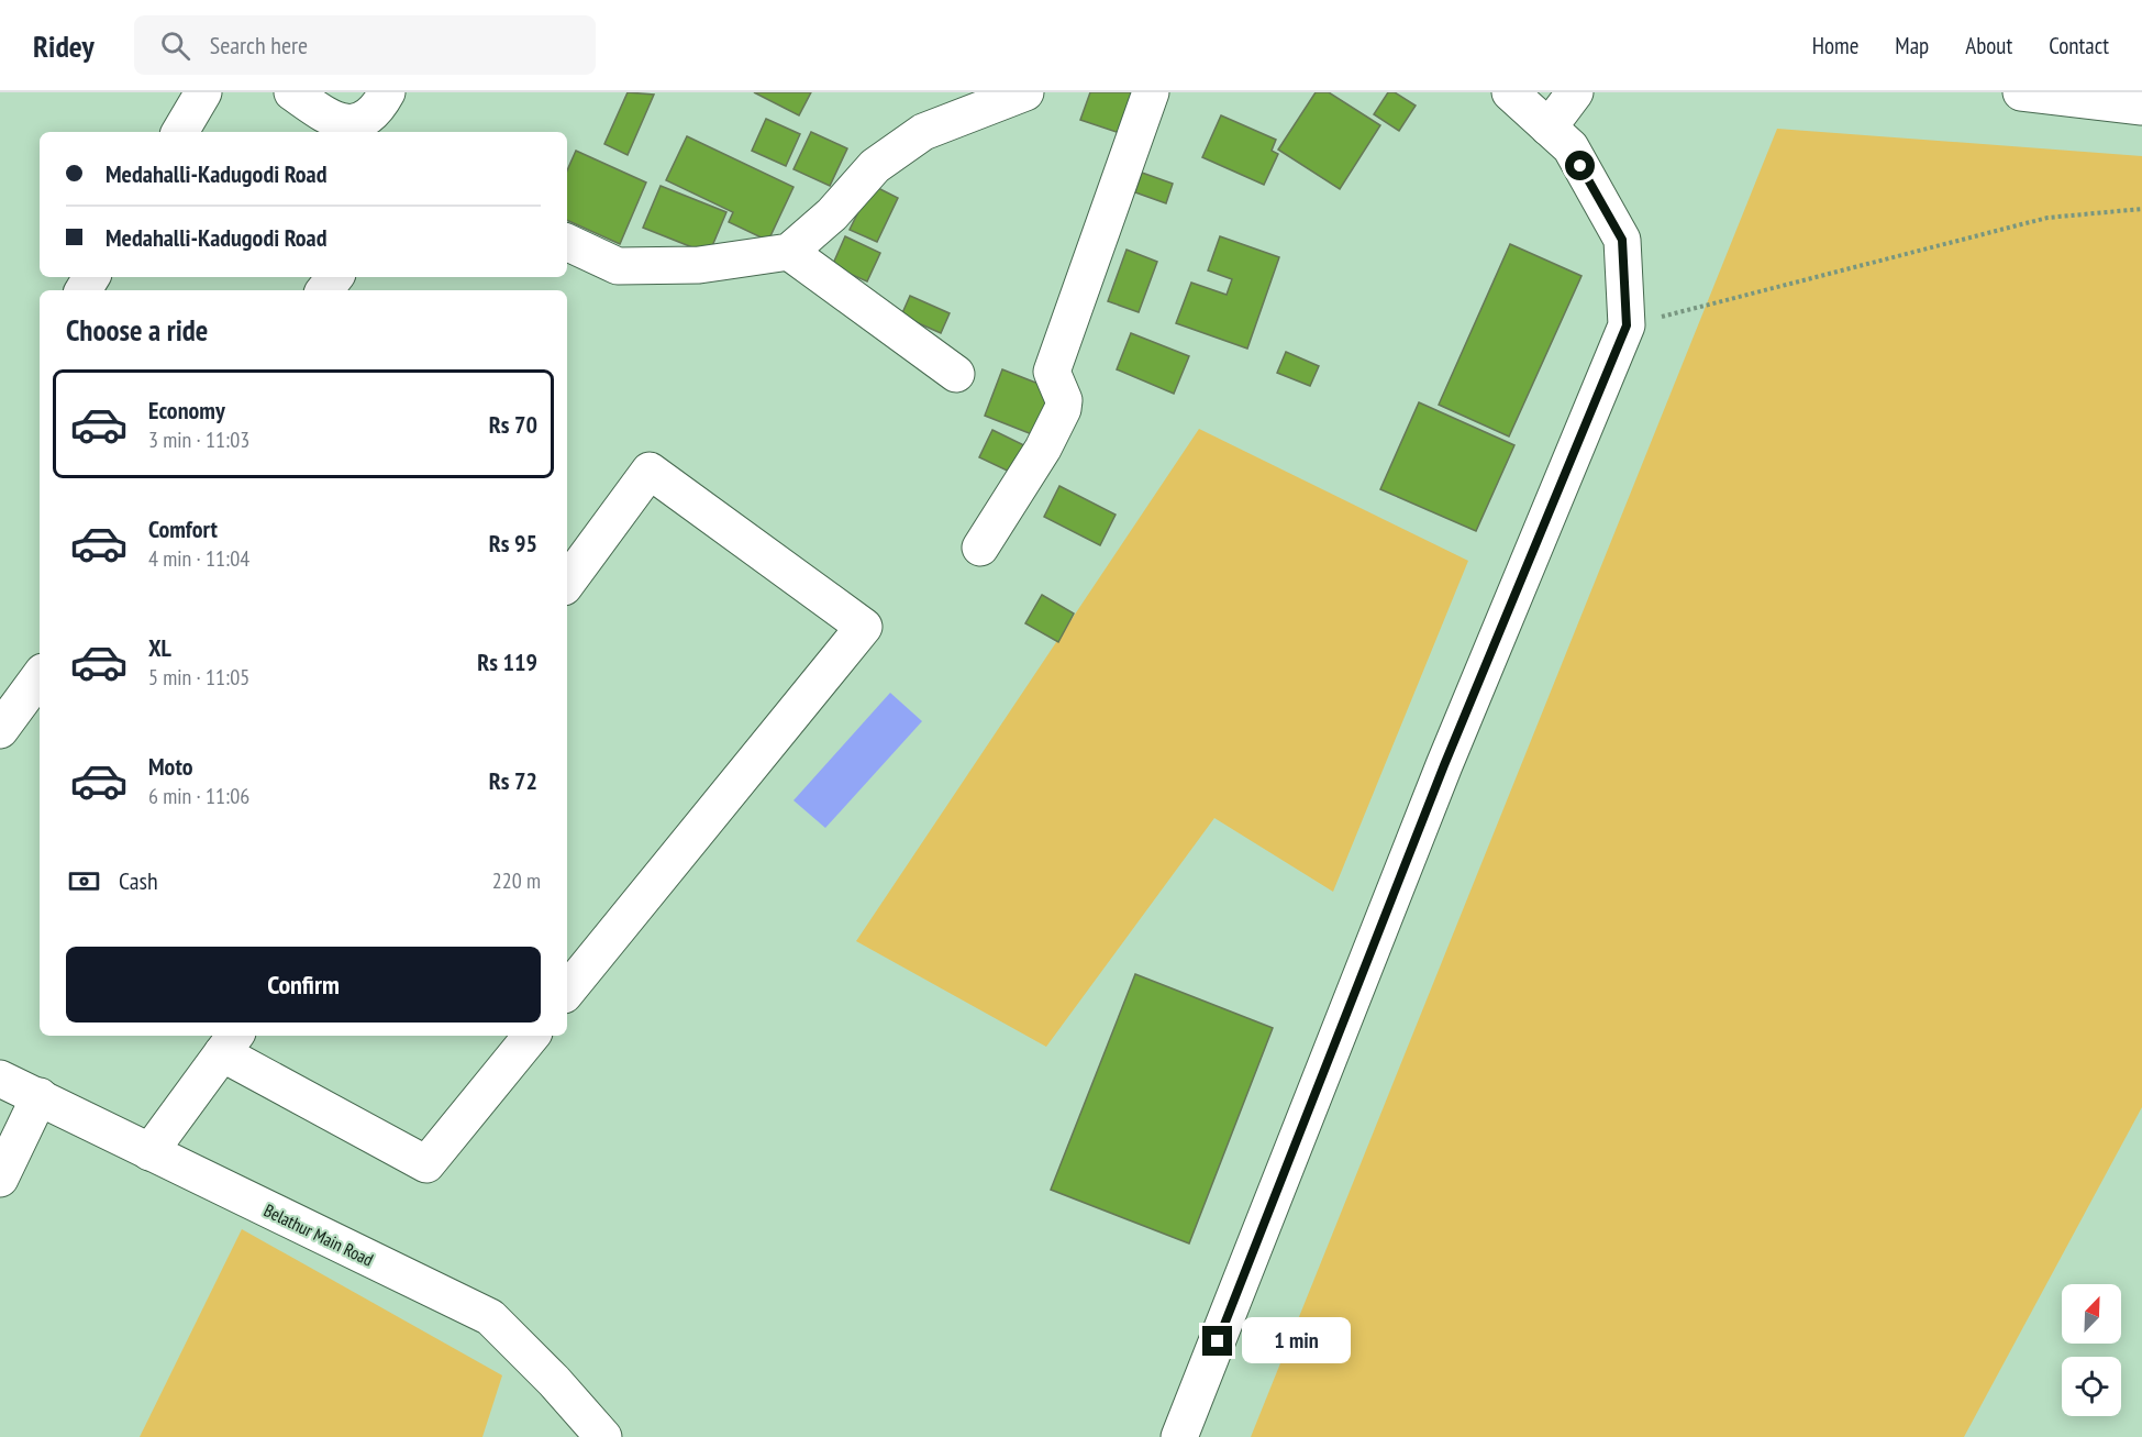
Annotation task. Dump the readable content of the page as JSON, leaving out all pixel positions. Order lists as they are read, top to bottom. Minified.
{"streets":{"street":["Belathur Main Road"]},"north":"top right","page":{"header":"Ridey","search":"Search here","nav":["Home","Map","About","Contact"],"banner":["Medahalli-Kadugodi Road","Medahalli-Kadugodi Road"],"heading":"Choose a ride","list":[{"name":"Economy","note":"3 min · 11:03","value":"Rs 70"},{"name":"Comfort","note":"4 min · 11:04","value":"Rs 95"},{"name":"XL","note":"5 min · 11:05","value":"Rs 119"},{"name":"Moto","note":"6 min · 11:06","value":"Rs 72"}],"pay":["Cash","220 m"],"buttons":"Confirm","bubble":"1 min"}}
